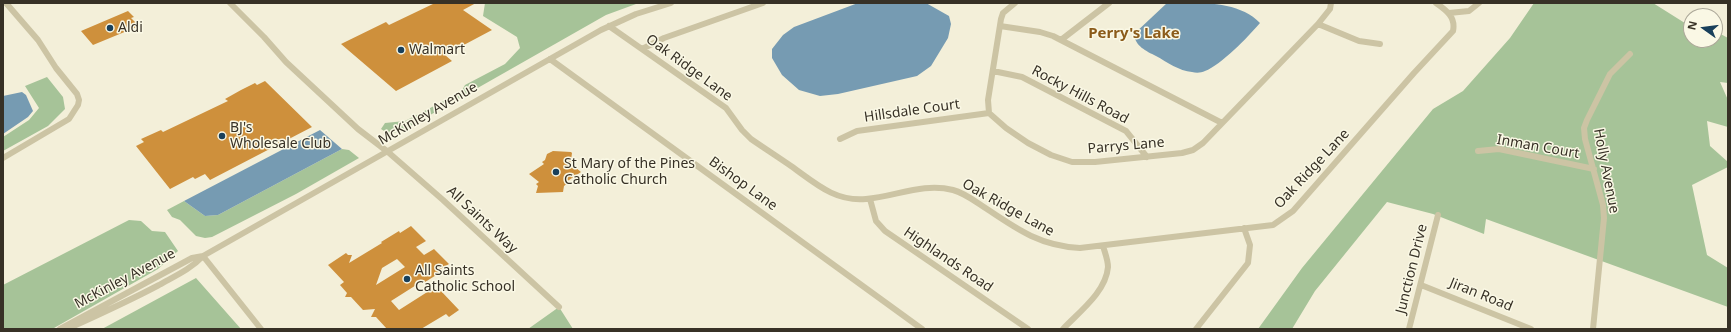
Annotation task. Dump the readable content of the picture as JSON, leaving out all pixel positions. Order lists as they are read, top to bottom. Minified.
{"streets":{"street":["Oak Ridge Lane","Rocky Hills Road","Hillsdale Court","McKinley Avenue","Parrys Lane","Inman Court","Holly Avenue","Bishop Lane","All Saints Way","Highlands Road","Junction Drive","Jiran Road"]},"crossings":[["Oak Ridge Lane","McKinley Avenue"],["Oak Ridge Lane","Highlands Road"],["Rocky Hills Road","Parrys Lane"],["Hillsdale Court","Parrys Lane"],["McKinley Avenue","Bishop Lane"],["McKinley Avenue","All Saints Way"],["Inman Court","Holly Avenue"],["Junction Drive","Jiran Road"]],"districts":["Perry's Lake"],"places":["Aldi","Walmart","BJ's Wholesale Club","St Mary of the Pines Catholic Church","All Saints Catholic School"],"north":"left"}
